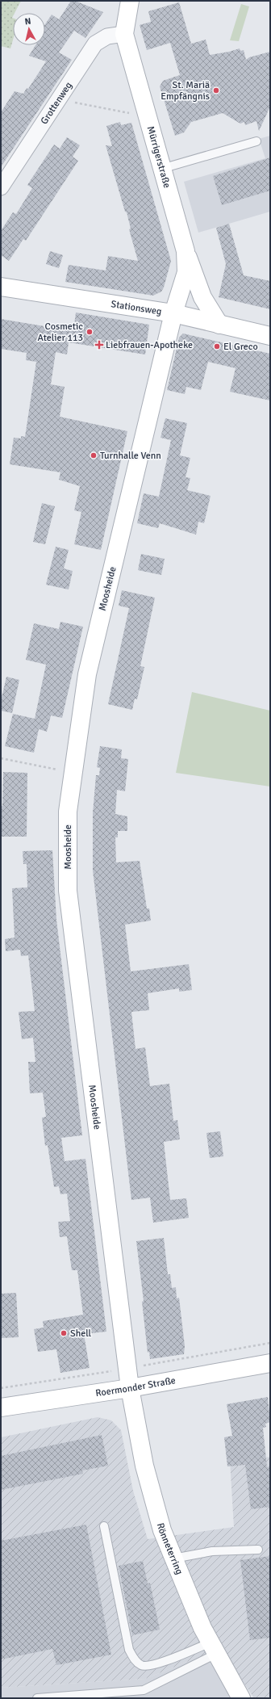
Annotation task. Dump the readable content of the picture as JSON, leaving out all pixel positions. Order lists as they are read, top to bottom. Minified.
{"streets":{"street":["Grottenweg","Mürrigerstraße","Stationsweg","Moosheide","Roermonder Straße","Rönneterring"]},"crossings":[["Grottenweg","Mürrigerstraße"],["Mürrigerstraße","Stationsweg"],["Mürrigerstraße","Moosheide"],["Stationsweg","Moosheide"],["Moosheide","Roermonder Straße"],["Moosheide","Rönneterring"],["Roermonder Straße","Rönneterring"]],"places":{"other":["St. Mariä Empfängnis","Cosmetic Atelier 113","El Greco","Turnhalle Venn","Shell"],"health":["Liebfrauen-Apotheke"]},"north":"top"}
